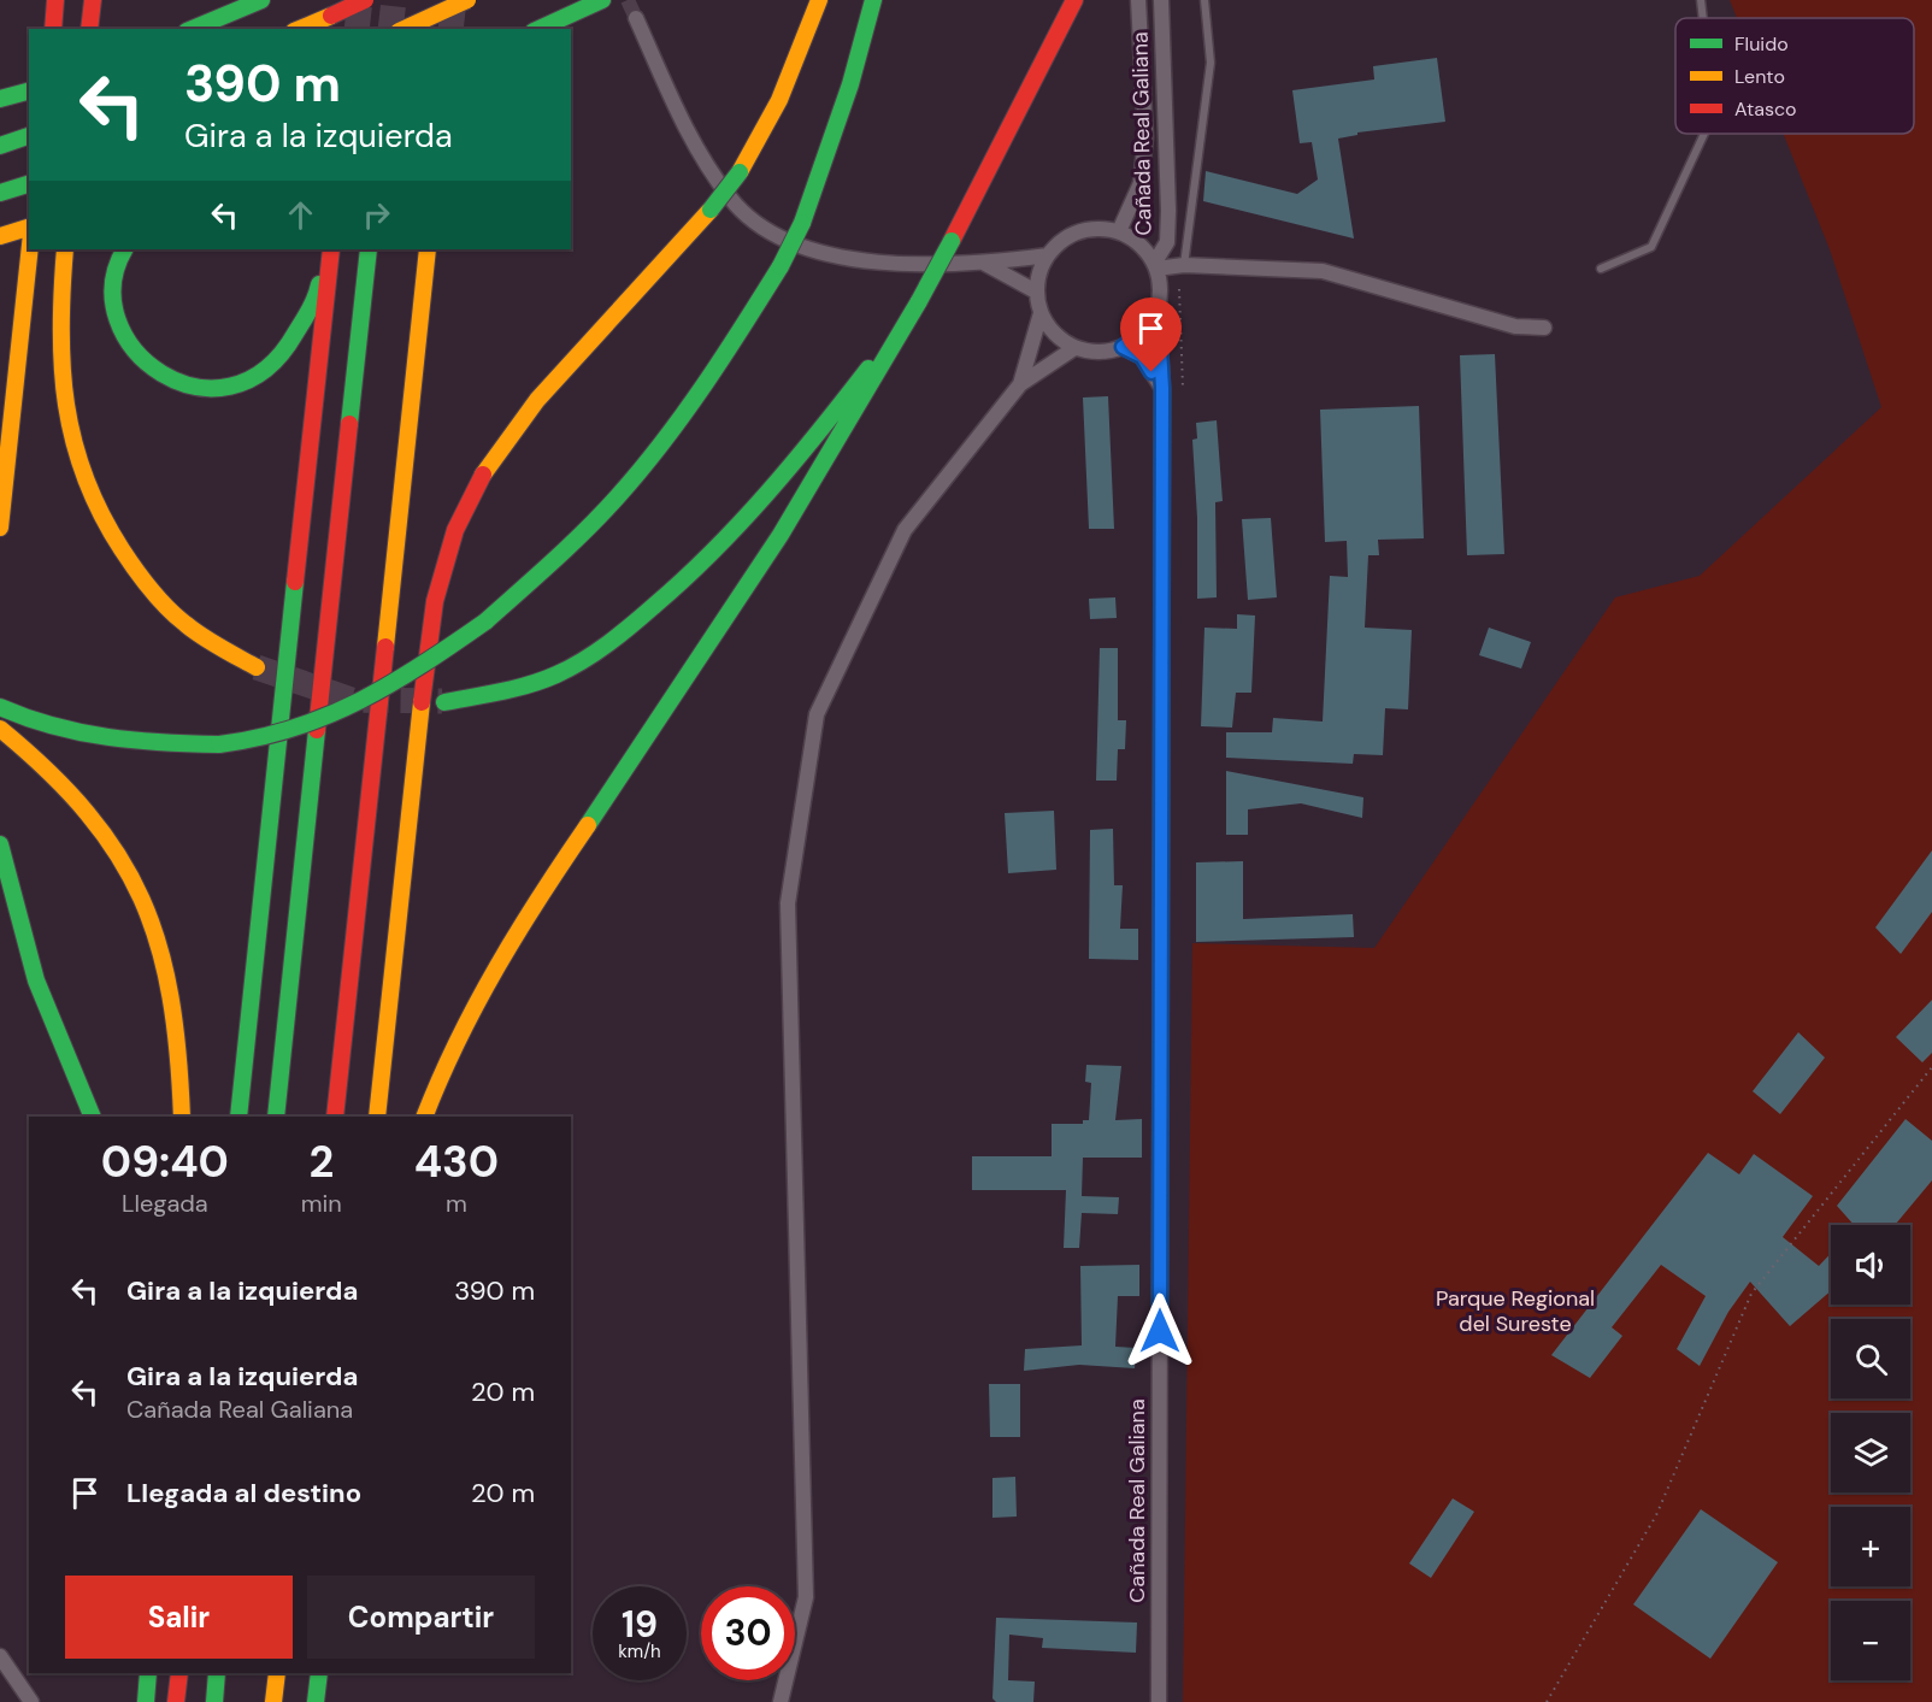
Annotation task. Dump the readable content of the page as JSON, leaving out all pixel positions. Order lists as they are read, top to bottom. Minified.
{"streets":{"street":["Cañada Real Galiana"]},"parks":["Parque Regional del Sureste"],"legend":["Fluido","Lento","Atasco"],"page":{"turn":["390 m","Gira a la izquierda"],"eta":["09:40","Llegada","2","min","430","m"],"map_buttons":["+","−"],"list":[{"name":"Gira a la izquierda","value":"390 m"},{"name":"Gira a la izquierda","note":"Cañada Real Galiana","value":"20 m"},{"name":"Llegada al destino","value":"20 m"}],"buttons":["Salir","Compartir"],"speed":"19 km/h","limit":"30"}}
